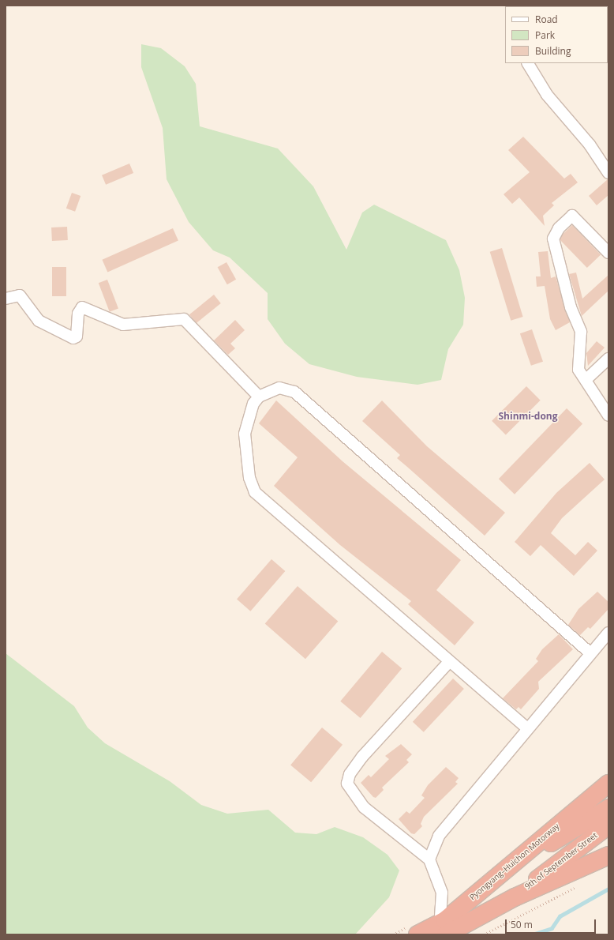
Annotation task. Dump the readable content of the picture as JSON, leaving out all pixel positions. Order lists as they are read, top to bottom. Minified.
{"streets":{"highway":["9th of September Street","Pyongyang–Huichon Motorway"]},"crossings":[["9th of September Street","Pyongyang–Huichon Motorway"]],"districts":["Shinmi-dong"],"legend":["Road","Park","Building"],"scale_bar":"50 m"}
